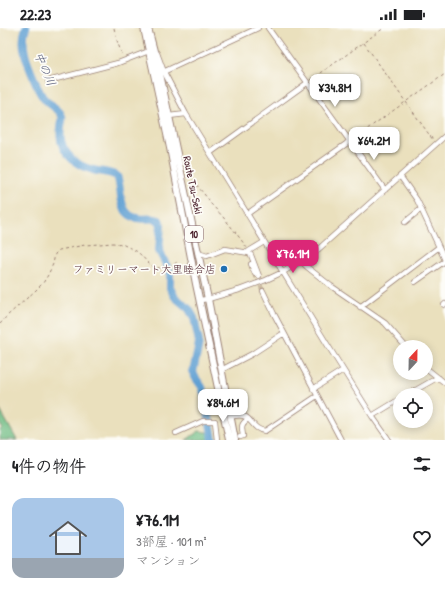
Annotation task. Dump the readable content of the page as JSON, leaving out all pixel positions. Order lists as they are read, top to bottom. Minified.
{"streets":{"main road":["Route Tsu-Seki","10"]},"water":["中の川"],"places":["ファミリーマート大里睦合店"],"north":"top","page":{"status":"22:23","price":["¥34.8M","¥64.2M","¥76.1M","¥84.6M"],"heading":"4件の物件","list":[{"name":"¥76.1M","note":"3部屋 · 101 m² · マンション"}]}}
